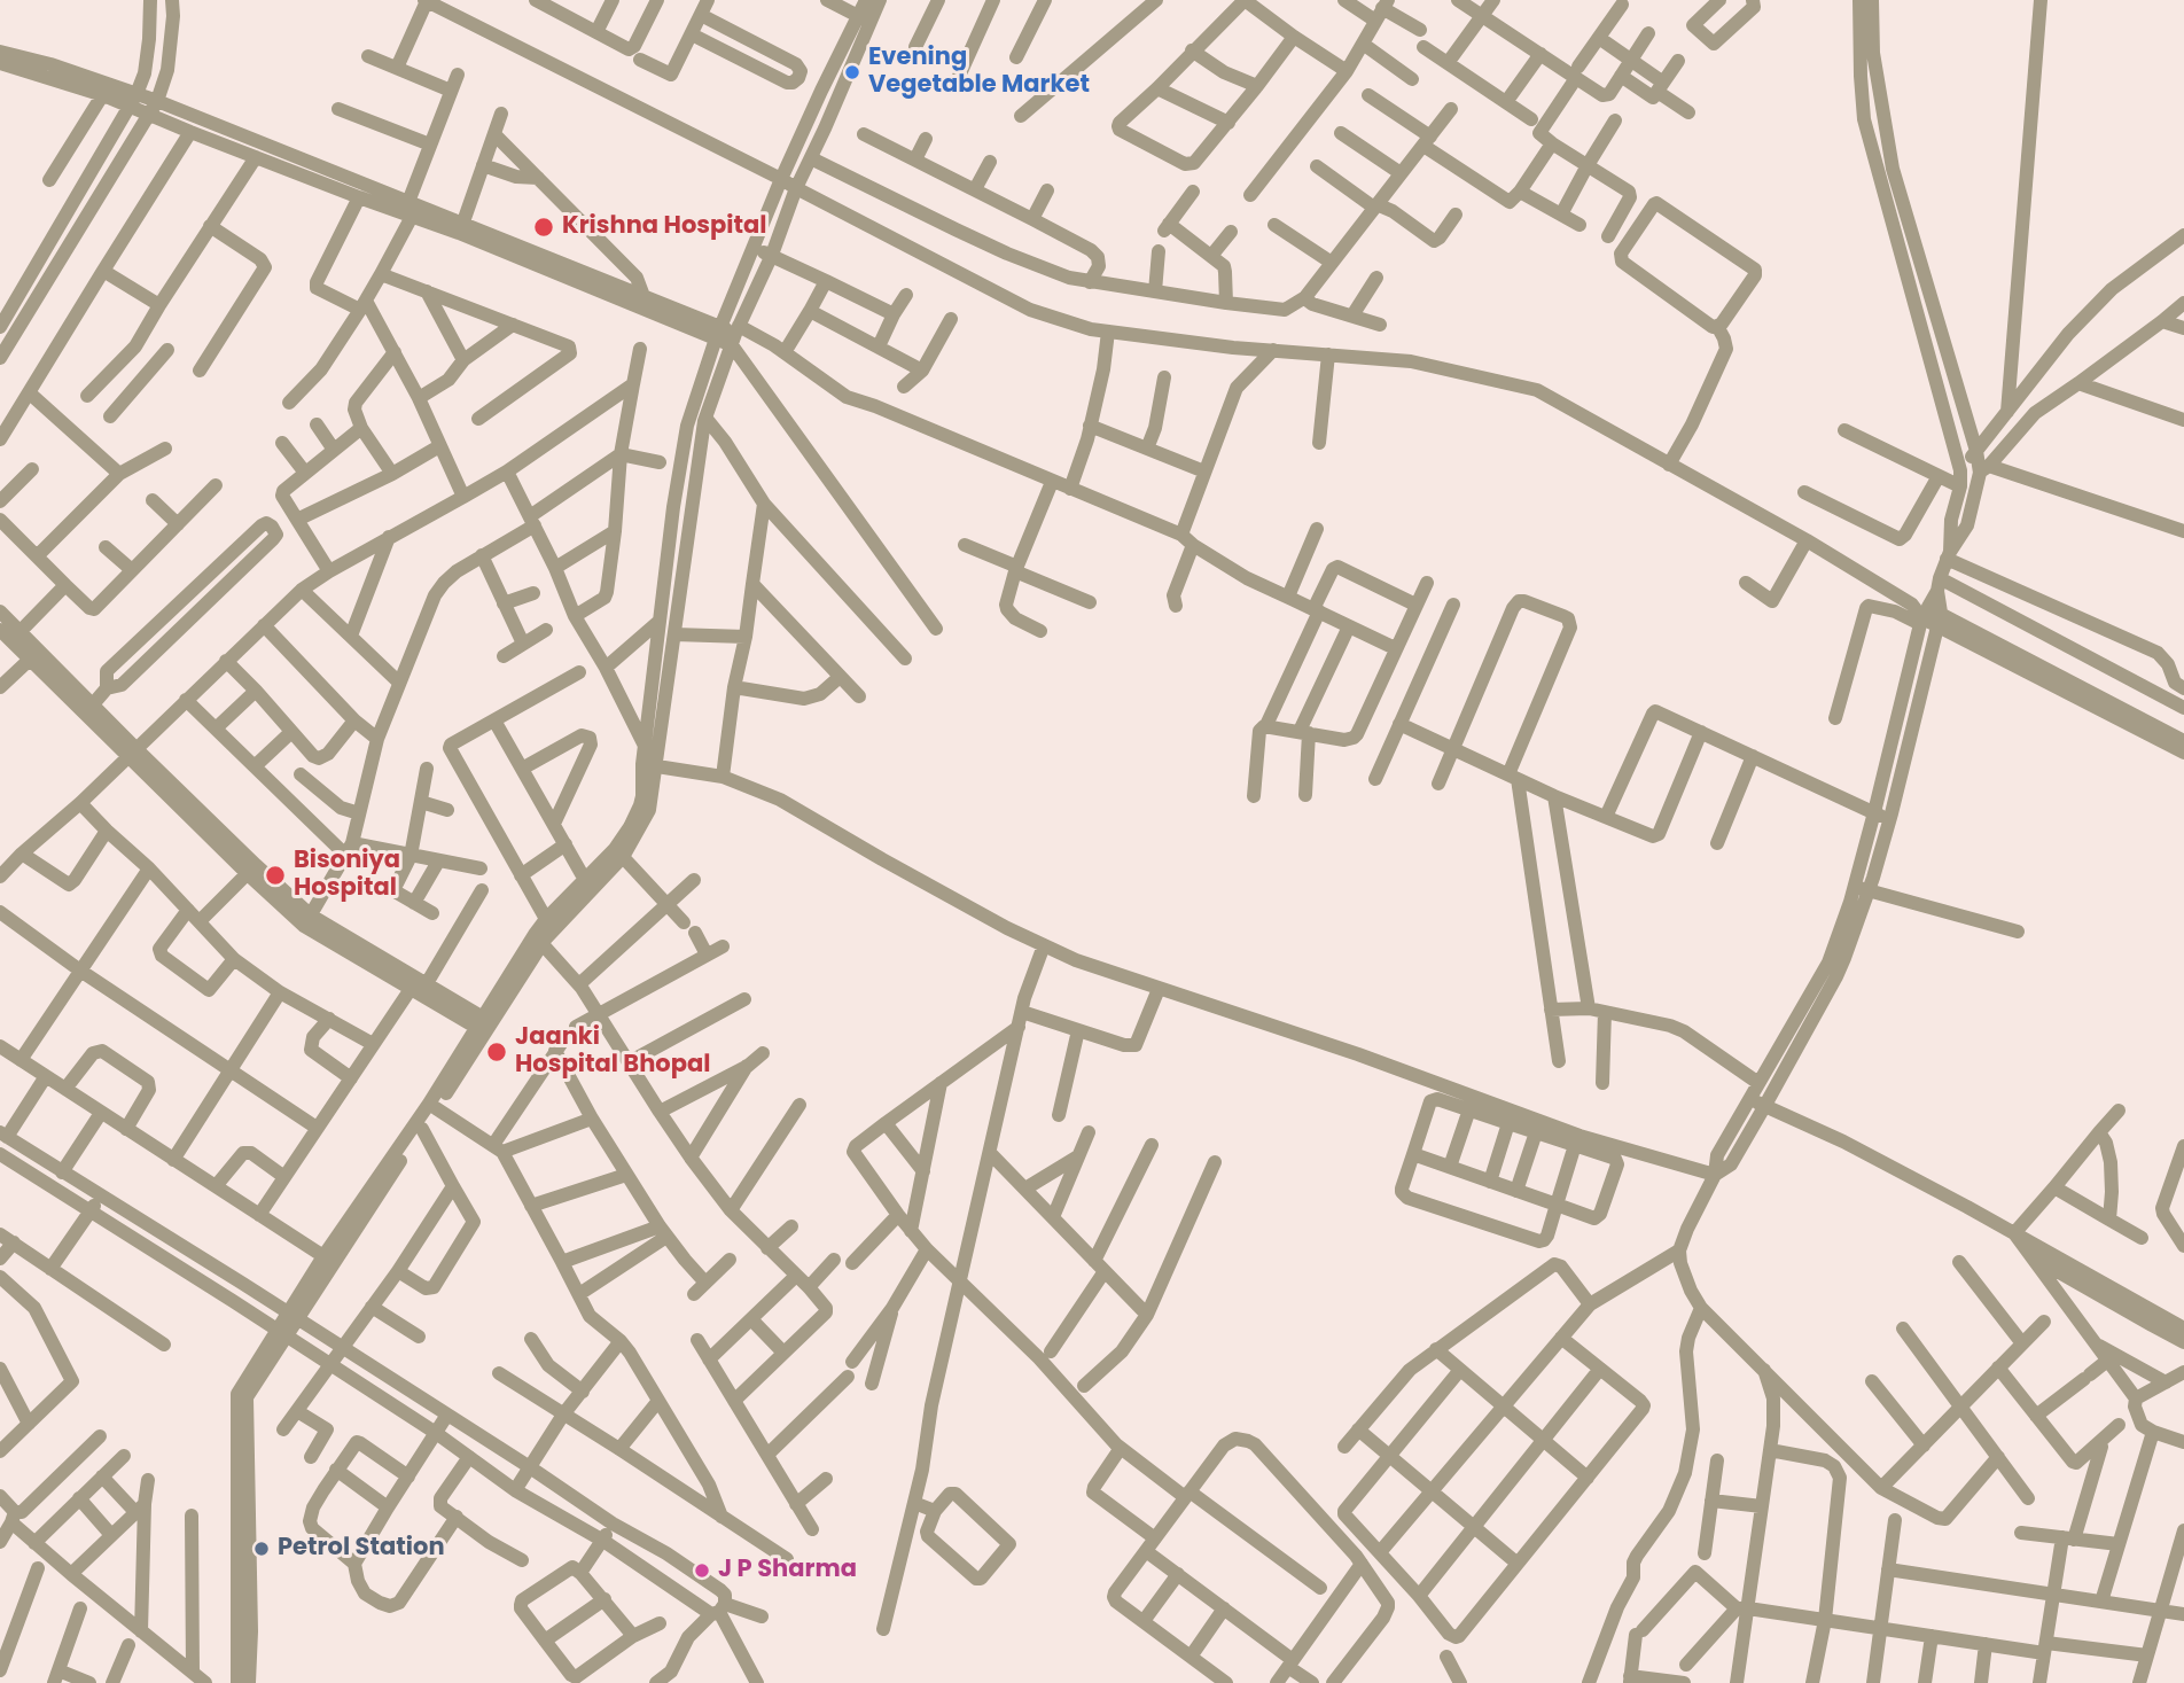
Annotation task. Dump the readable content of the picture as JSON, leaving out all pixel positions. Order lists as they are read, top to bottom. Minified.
{"places":["Evening Vegetable Market","Krishna Hospital","Bisoniya Hospital","Jaanki Hospital Bhopal","Petrol Station","J P Sharma"]}
